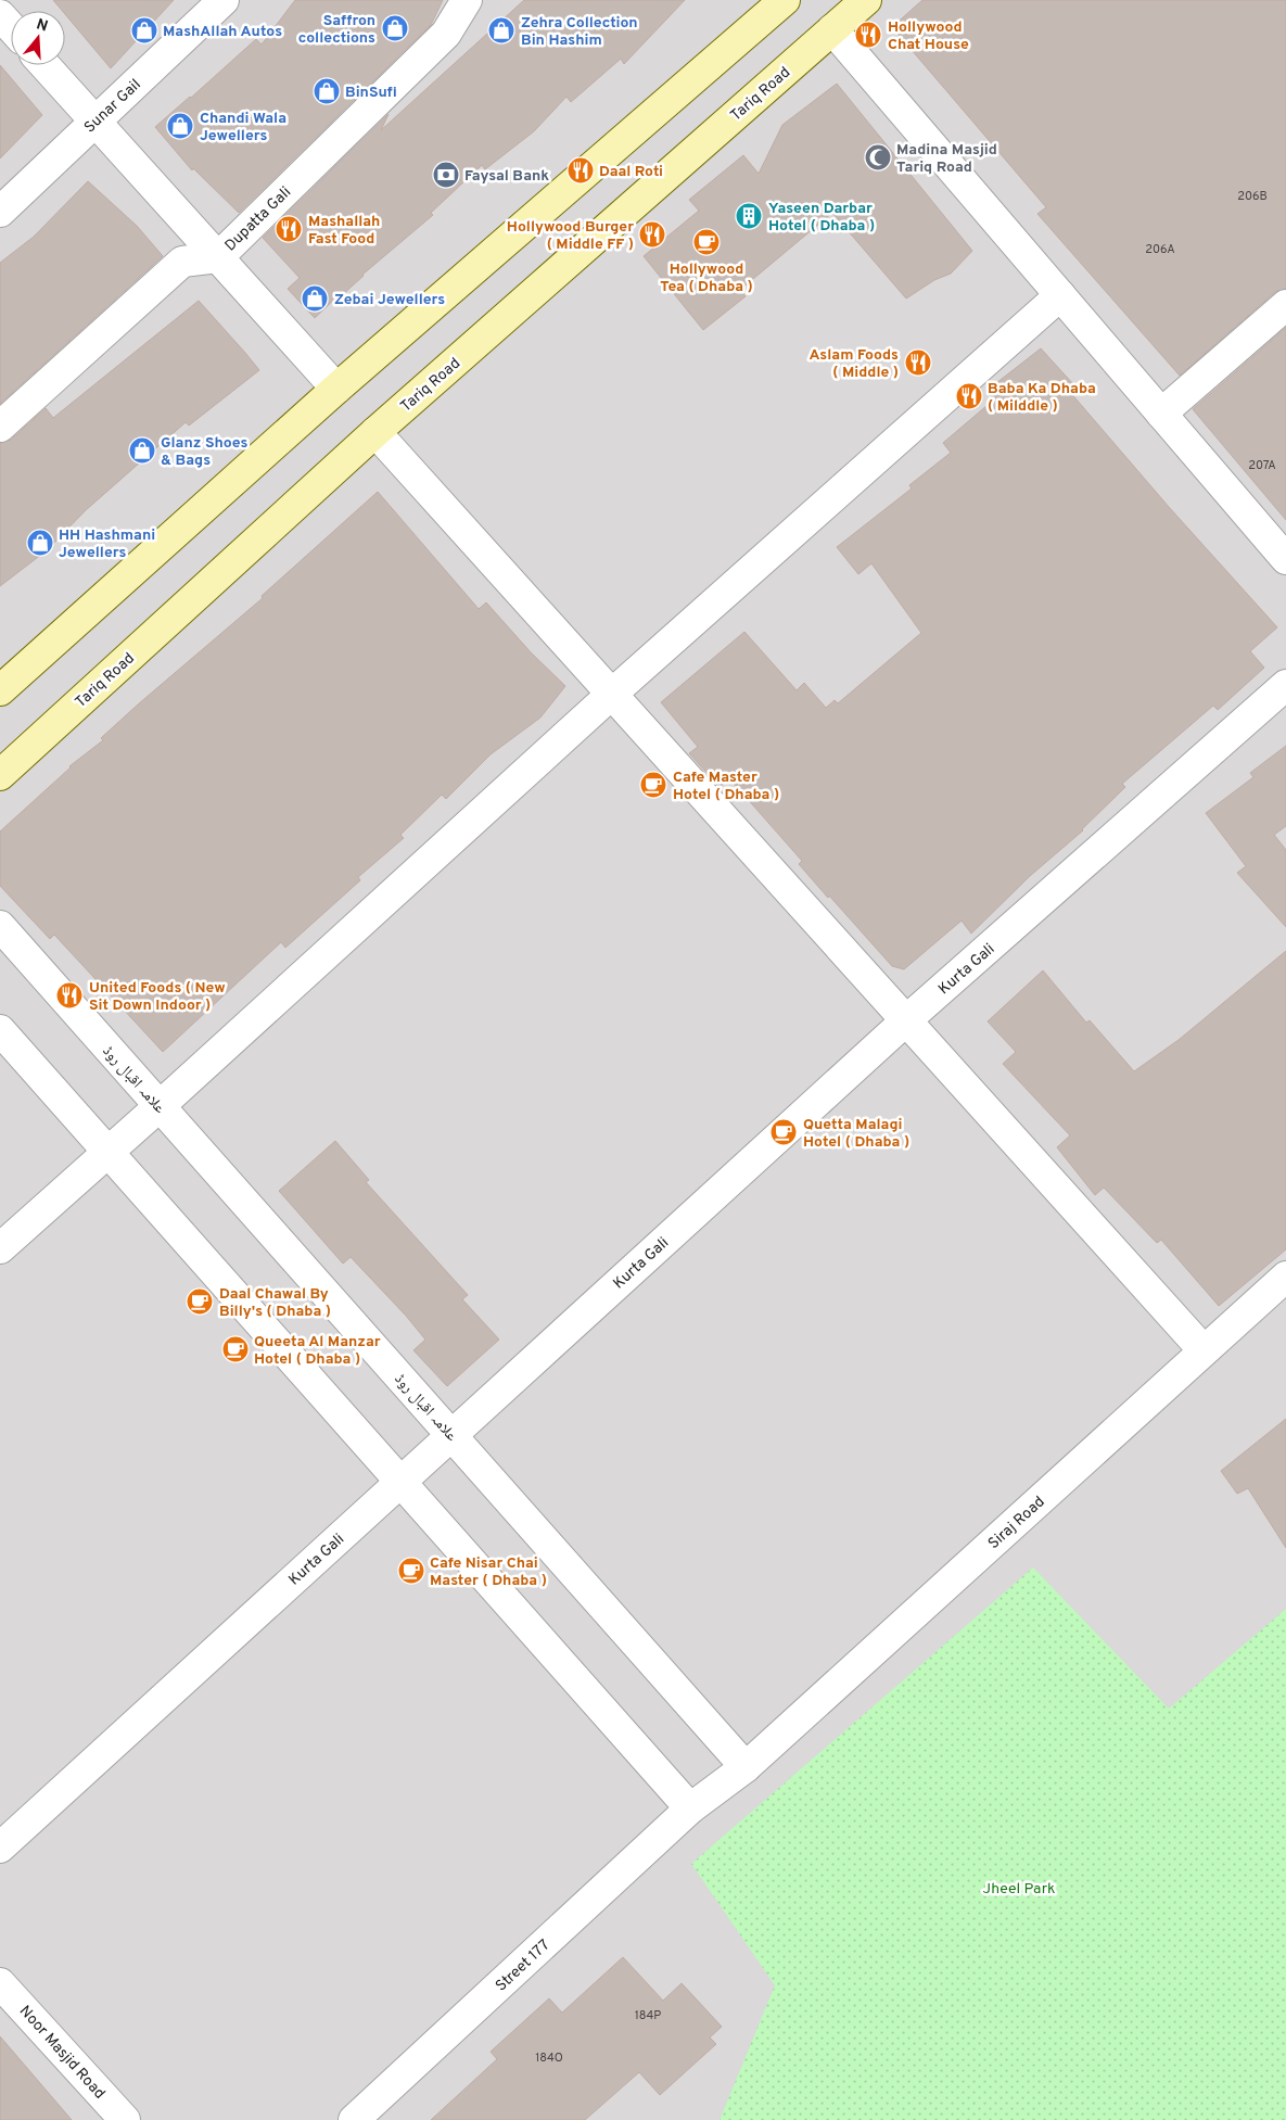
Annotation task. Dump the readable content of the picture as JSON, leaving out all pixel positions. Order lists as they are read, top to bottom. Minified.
{"streets":{"main road":["Tariq Road"],"street":["Sunar Gail","Dupatta Gali","Kurta Gali","علامہ اقبال روڈ","Siraj Road","Street 177","Noor Masjid Road"]},"crossings":[["Kurta Gali","علامہ اقبال روڈ"],["علامہ اقبال روڈ","Siraj Road"],["Siraj Road","Street 177"]],"parks":["Jheel Park"],"places":{"shop":["Saffron collections","MashAllah Autos","Zehra Collection Bin Hashim","BinSufi","Chandi Wala Jewellers","Zebai Jewellers","Glanz Shoes & Bags","HH Hashmani Jewellers"],"restaurant":["Hollywood Chat House","Daal Roti","Mashallah Fast Food","Hollywood Burger ( Middle FF )","Aslam Foods ( Middle )","Baba Ka Dhaba ( Milddle )","United Foods ( New Sit Down Indoor )"],"mosque":["Madina Masjid Tariq Road"],"bank":["Faysal Bank"],"building":["Yaseen Darbar Hotel ( Dhaba )"],"cafe":["Hollywood Tea ( Dhaba )","Cafe Master Hotel ( Dhaba )","Quetta Malagi Hotel ( Dhaba )","Daal Chawal By Billy's ( Dhaba )","Queeta Al Manzar Hotel ( Dhaba )","Cafe Nisar Chai Master ( Dhaba )"]},"house_numbers":["206B","206A","207A","184P","184O"],"north":"top"}
